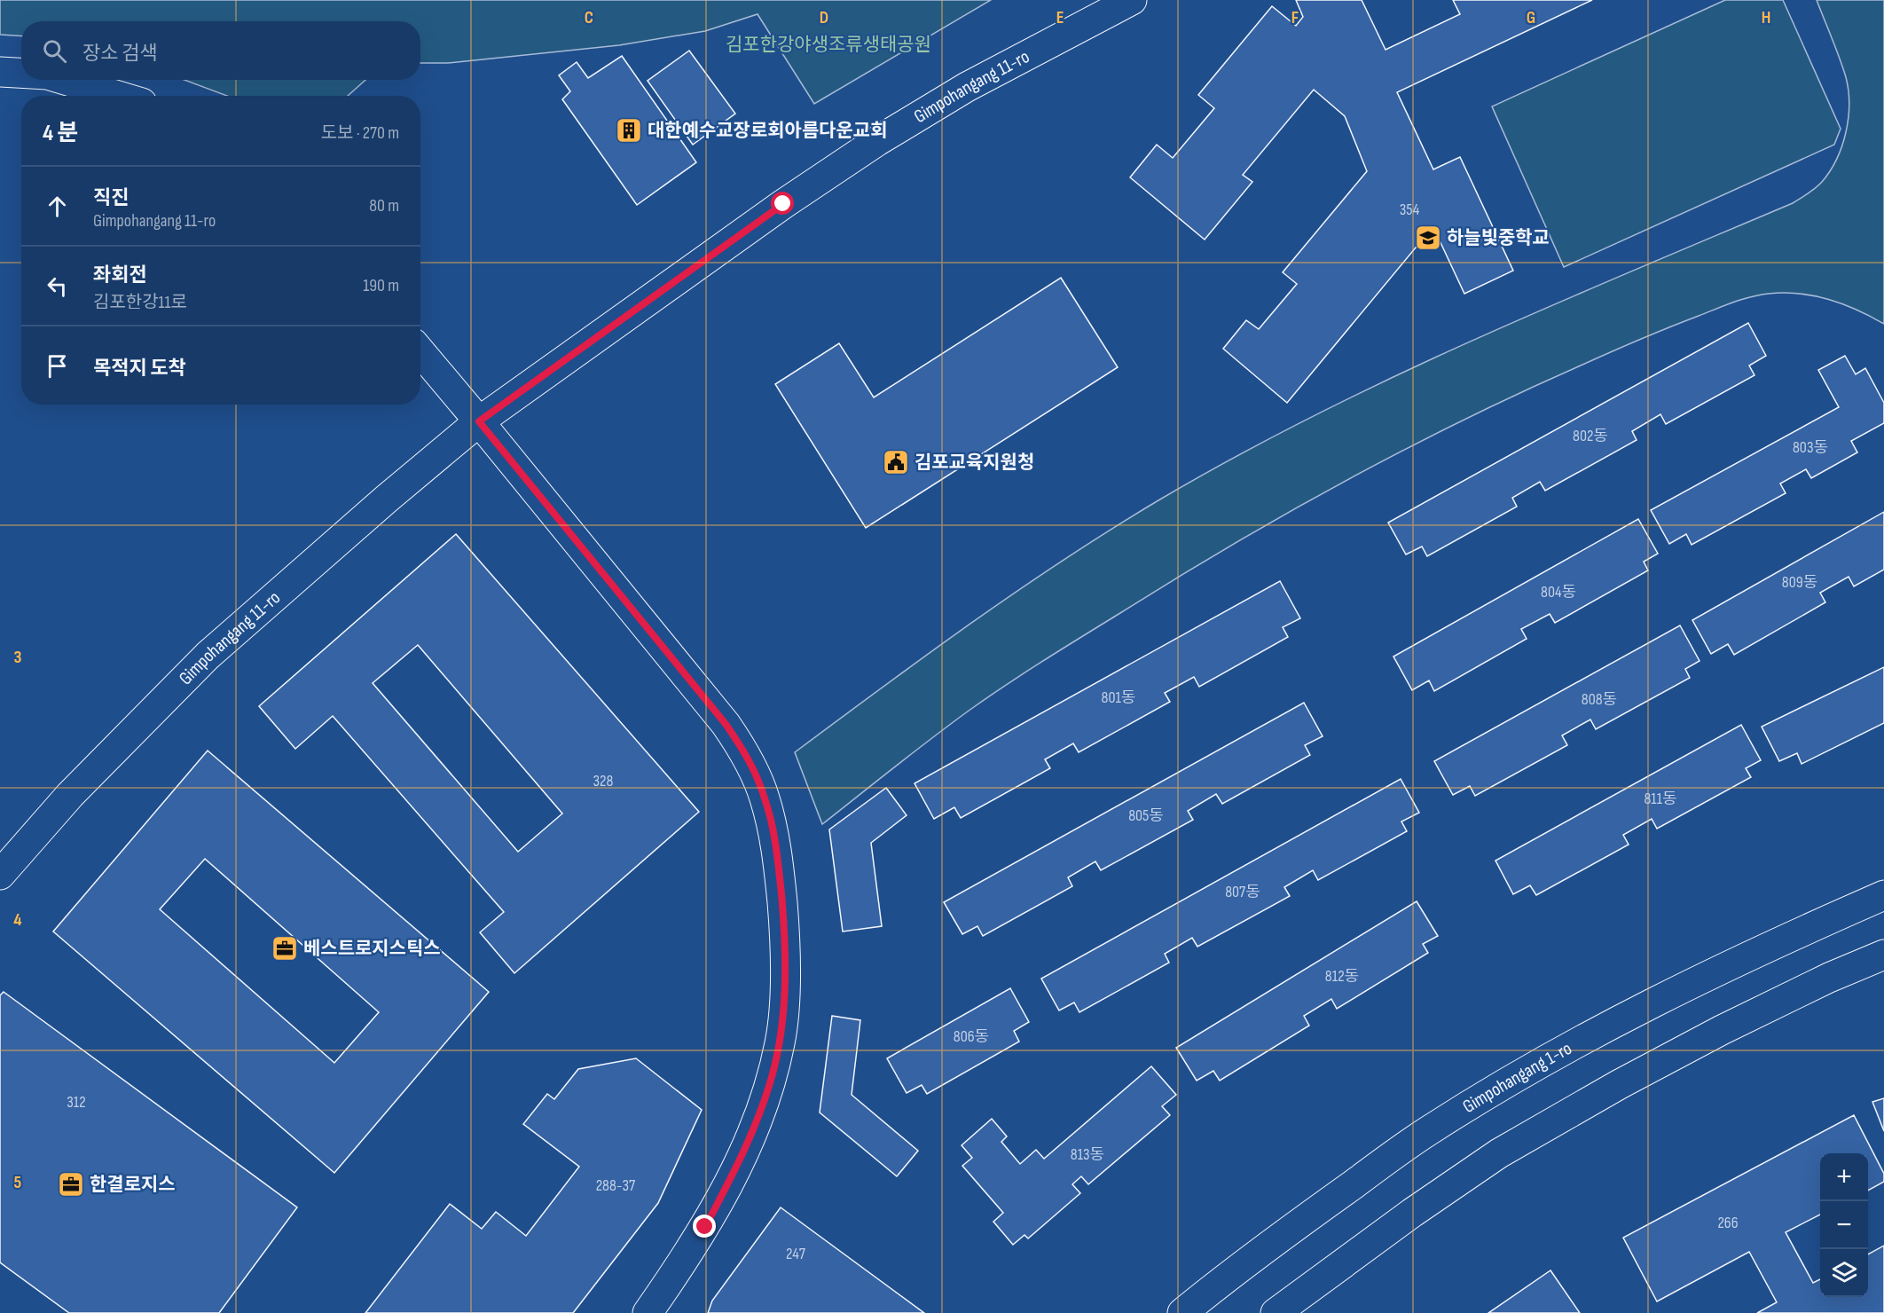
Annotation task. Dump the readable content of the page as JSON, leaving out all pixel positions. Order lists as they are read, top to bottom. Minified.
{"streets":{"street":["Gimpohangang 11-ro","Gimpohangang 1-ro"]},"parks":["김포한강야생조류생태공원"],"places":{"building":["대한예수교장로회아름다운교회"],"school or university":["하늘빛중학교"],"public building":["김포교육지원청"],"office":["베스트로지스틱스","한결로지스"]},"house_numbers":["354","802동","803동","809동","804동","801동","808동","328","811동","805동","807동","812동","806동","312","813동","288-37","266","247"],"page":{"search":"장소 검색","heading":["4 분","도보 · 270 m"],"list":[["직진","Gimpohangang 11-ro","80 m"],["좌회전","김포한강11로","190 m"],"목적지 도착"],"map_buttons":["+","−"]},"grid":{"columns":["C","D","E","F","G","H"],"rows":["3","4","5"]}}
